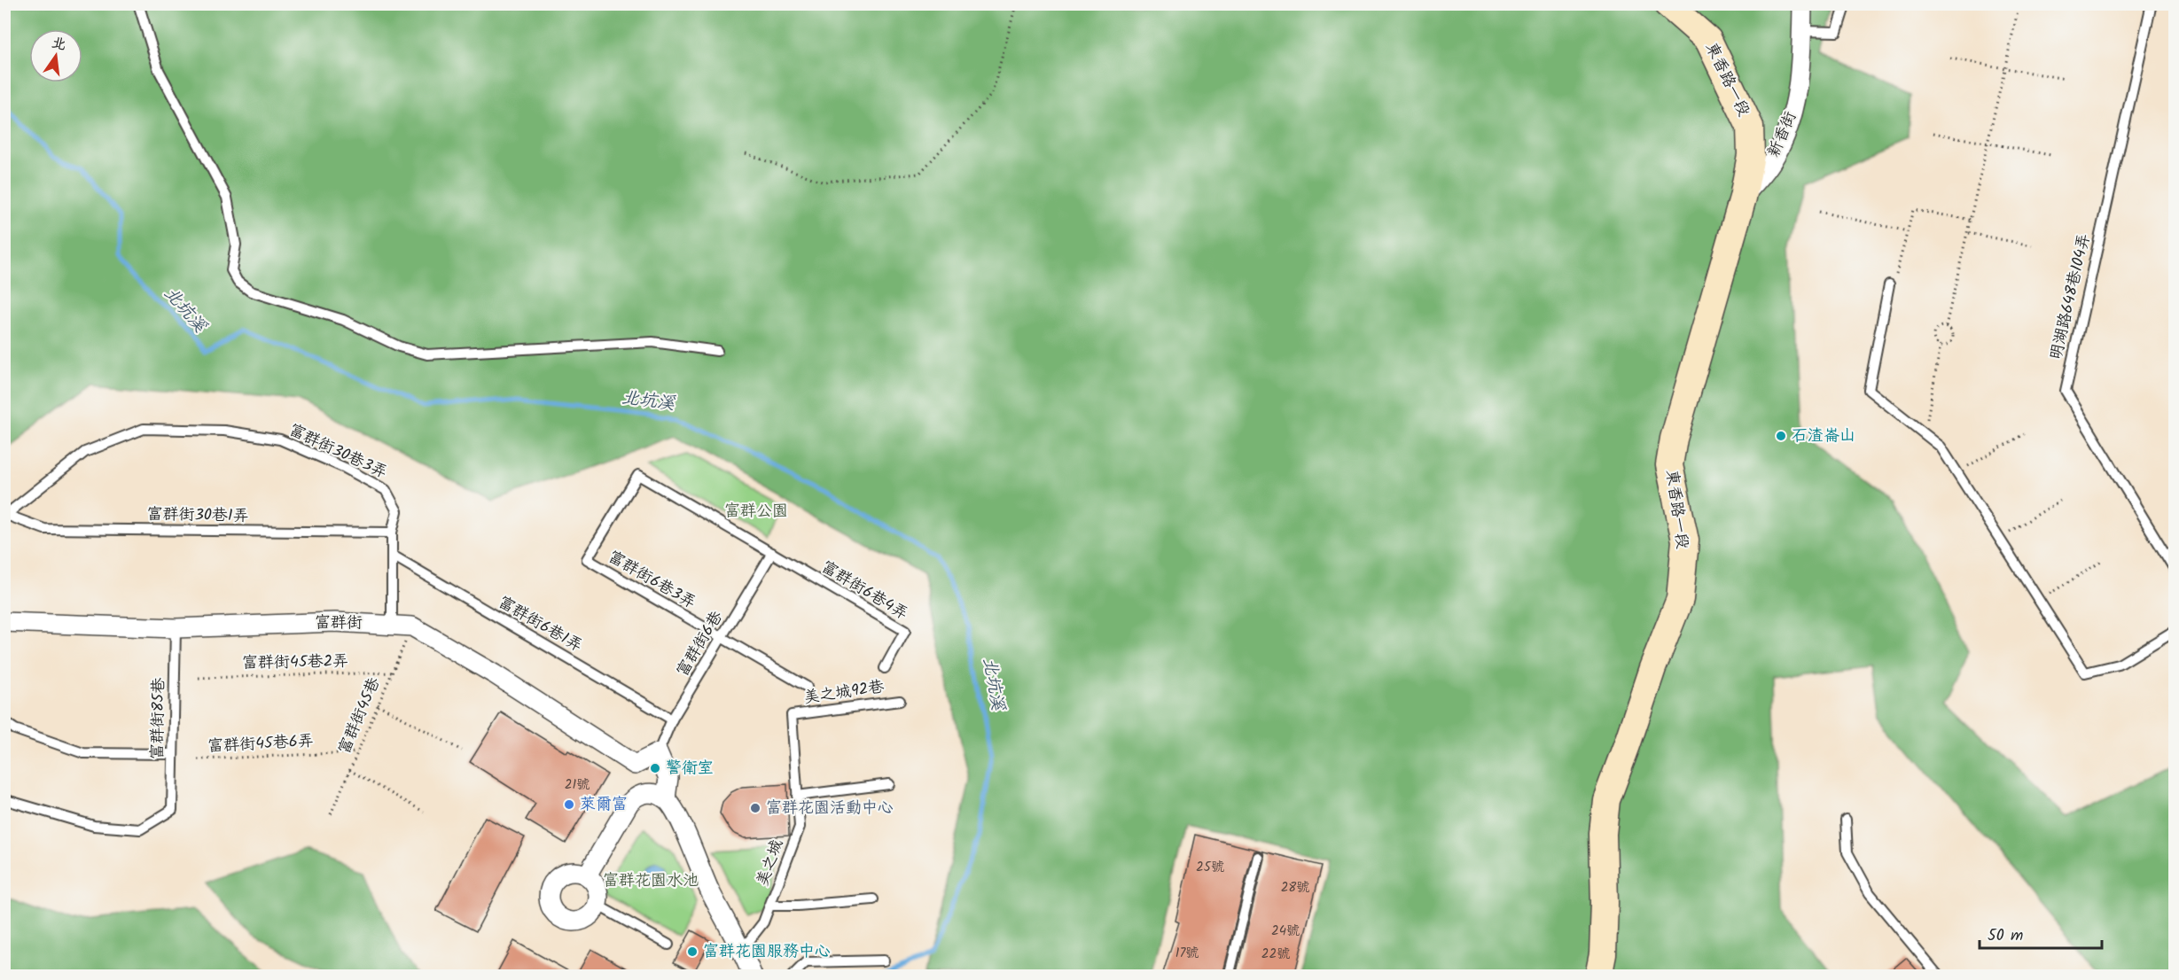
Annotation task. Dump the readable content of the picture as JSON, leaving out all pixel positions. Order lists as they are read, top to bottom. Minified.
{"streets":{"street":["東香路一段","新香街","富群街"],"lane":["明湖路648巷104弄","富群街30巷3弄","富群街30巷1弄","富群街6巷3弄","富群街6巷4弄","富群街6巷1弄","富群街6巷","美之城92巷","富群街85巷","美之城"],"path":["富群街45巷2弄","富群街45巷","富群街45巷6弄"]},"crossings":[["東香路一段","新香街"],["富群街30巷3弄","富群街30巷1弄"],["富群街30巷3弄","富群街"],["富群街30巷3弄","富群街6巷1弄"],["富群街6巷3弄","富群街6巷4弄"],["富群街6巷3弄","富群街6巷"],["富群街6巷4弄","富群街6巷"],["富群街","富群街45巷"],["富群街","富群街85巷"],["富群街6巷1弄","富群街6巷"],["富群街45巷2弄","富群街45巷"],["美之城92巷","美之城"],["富群街45巷","富群街45巷6弄"]],"water":["北坑溪"],"parks":["富群公園","富群花園水池"],"places":["石渣崙山","警衛室","萊爾富","富群花園活動中心","富群花園服務中心"],"house_numbers":["21號","25號","28號","24號","17號","22號"],"scale_bar":"50 m","north":"top"}
